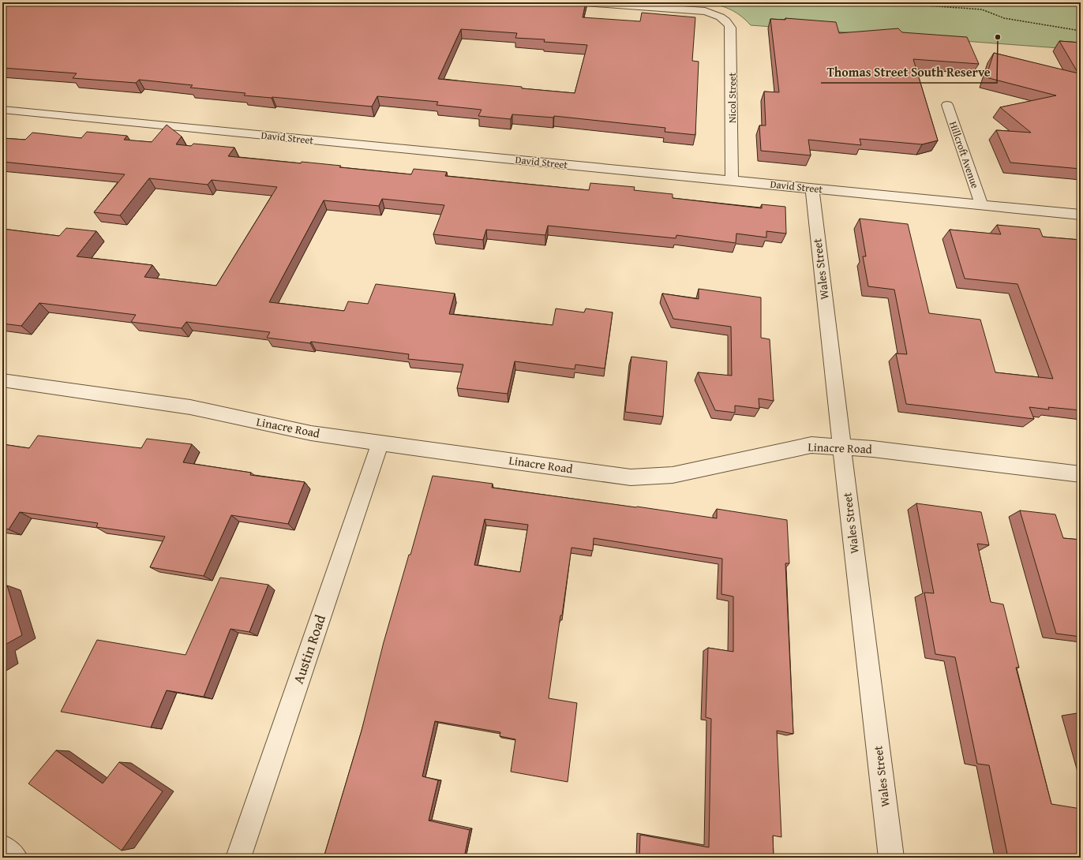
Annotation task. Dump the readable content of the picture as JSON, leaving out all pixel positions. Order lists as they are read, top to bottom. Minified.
{"streets":{"street":["Nicol Street","David Street","Hillcroft Avenue","Wales Street","Linacre Road","Austin Road"]},"crossings":[["Nicol Street","David Street"],["David Street","Hillcroft Avenue"],["David Street","Wales Street"],["Wales Street","Linacre Road"],["Linacre Road","Austin Road"]],"places":["Thomas Street South Reserve"]}
